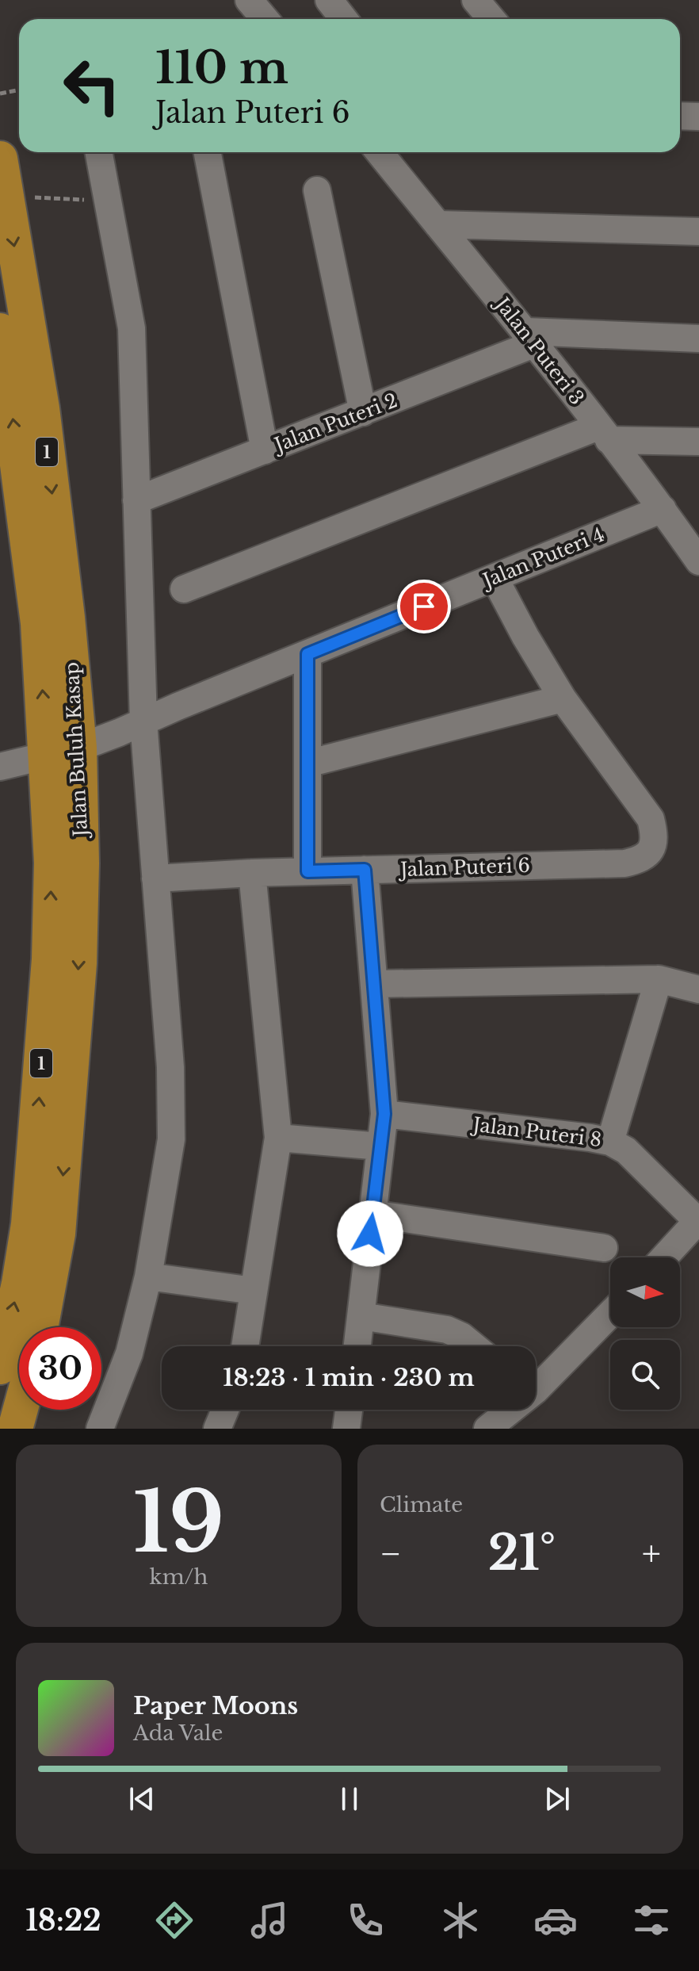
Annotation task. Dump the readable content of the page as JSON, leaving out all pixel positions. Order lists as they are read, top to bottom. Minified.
{"streets":{"highway":["1","Jalan Buluh Kasap"],"street":["Jalan Puteri 3","Jalan Puteri 2","Jalan Puteri 4","Jalan Puteri 6","Jalan Puteri 8"]},"crossings":[["Jalan Puteri 3","Jalan Puteri 2"],["Jalan Puteri 3","Jalan Puteri 4"],["Jalan Puteri 4","Jalan Buluh Kasap"]],"north":"right","page":{"turn":["110 m","Jalan Puteri 6"],"limit":"30","trip":"18:23 · 1 min · 230 m","tile":[["19","km/h"],"Climate"],"heat":["−","21°","+"],"song":["Paper Moons","Ada Vale"],"tabs":"18:22"}}
